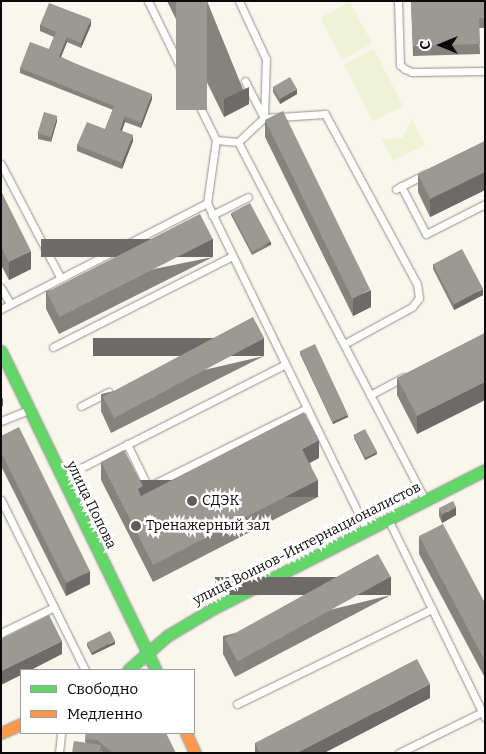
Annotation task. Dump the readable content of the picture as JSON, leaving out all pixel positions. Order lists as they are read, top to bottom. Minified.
{"streets":{"main road":["улица Попова","улица Воинов-Интернационалистов"]},"crossings":[["улица Попова","улица Воинов-Интернационалистов"]],"places":["СДЭК","Тренажерный зал"],"legend":["Свободно","Медленно"],"north":"left"}
